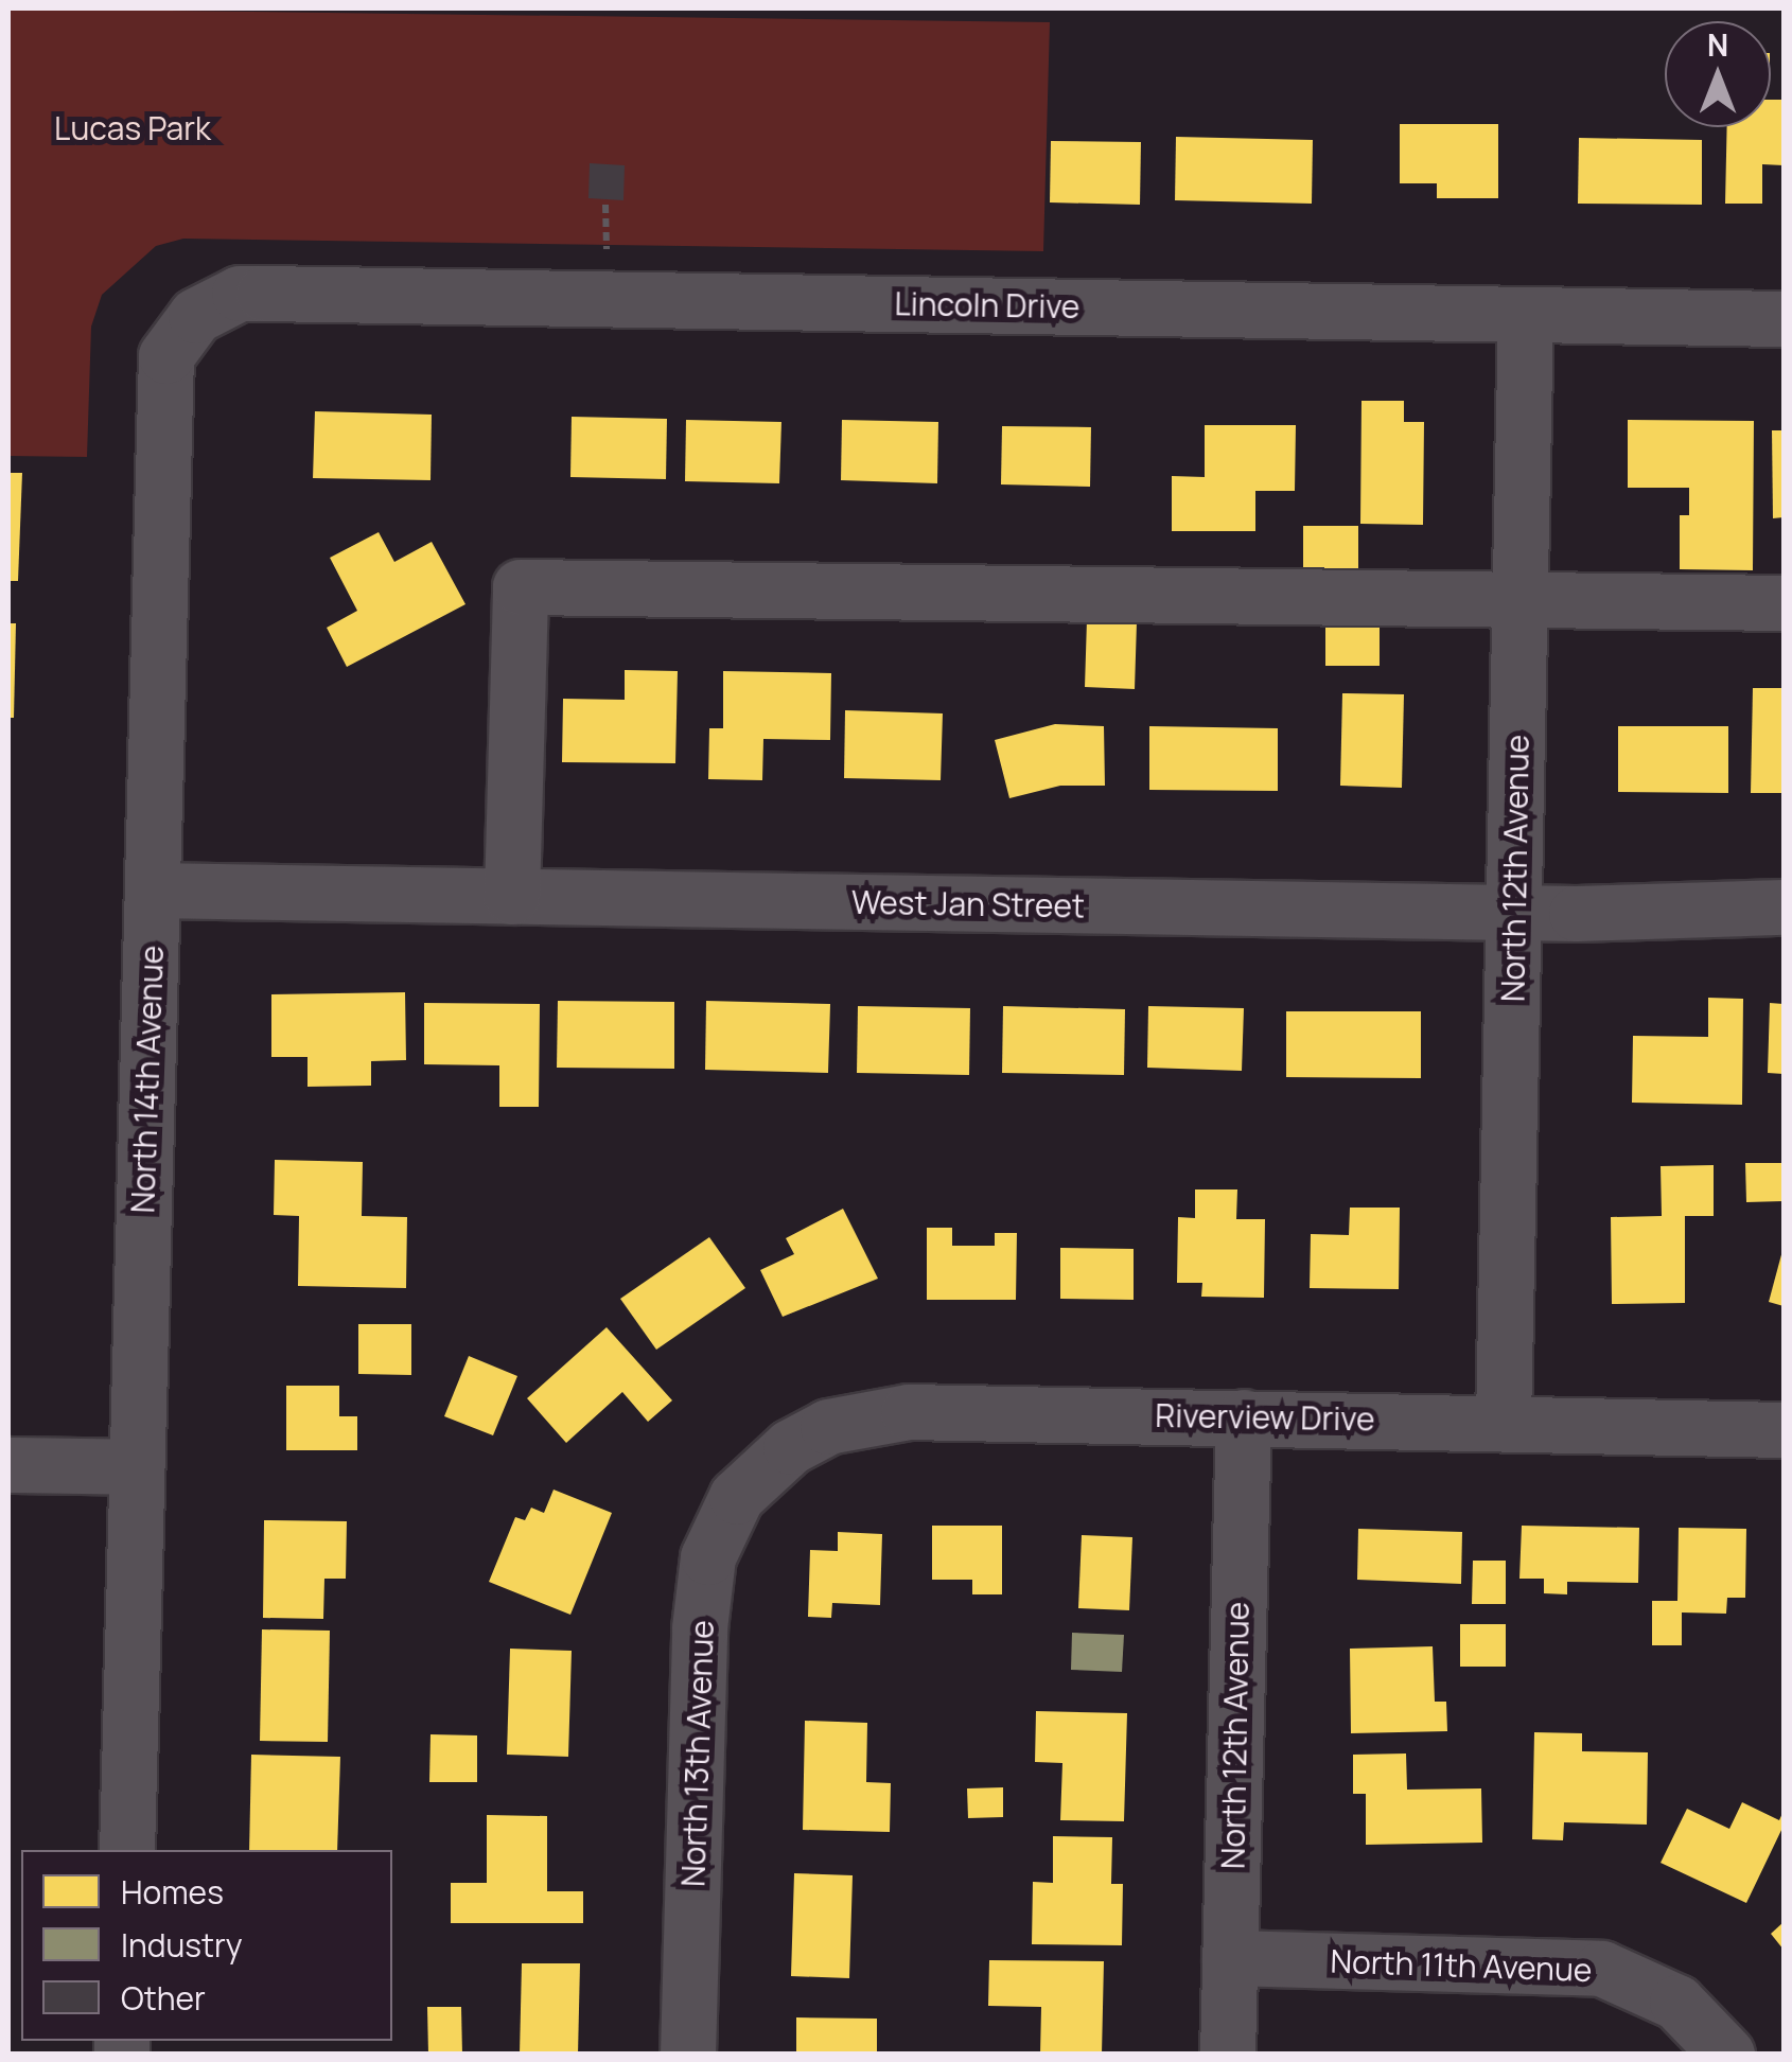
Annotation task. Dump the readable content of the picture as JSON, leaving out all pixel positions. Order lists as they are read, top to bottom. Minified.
{"streets":{"street":["Lincoln Drive","North 12th Avenue","West Jan Street","North 14th Avenue","Riverview Drive","North 13th Avenue","North 11th Avenue"]},"crossings":[["Lincoln Drive","North 12th Avenue"],["Lincoln Drive","North 14th Avenue"],["North 12th Avenue","West Jan Street"],["North 12th Avenue","Riverview Drive"],["North 12th Avenue","North 11th Avenue"],["West Jan Street","North 14th Avenue"],["Riverview Drive","North 13th Avenue"]],"parks":["Lucas Park"],"legend":["Homes","Industry","Other"],"north":"top"}
